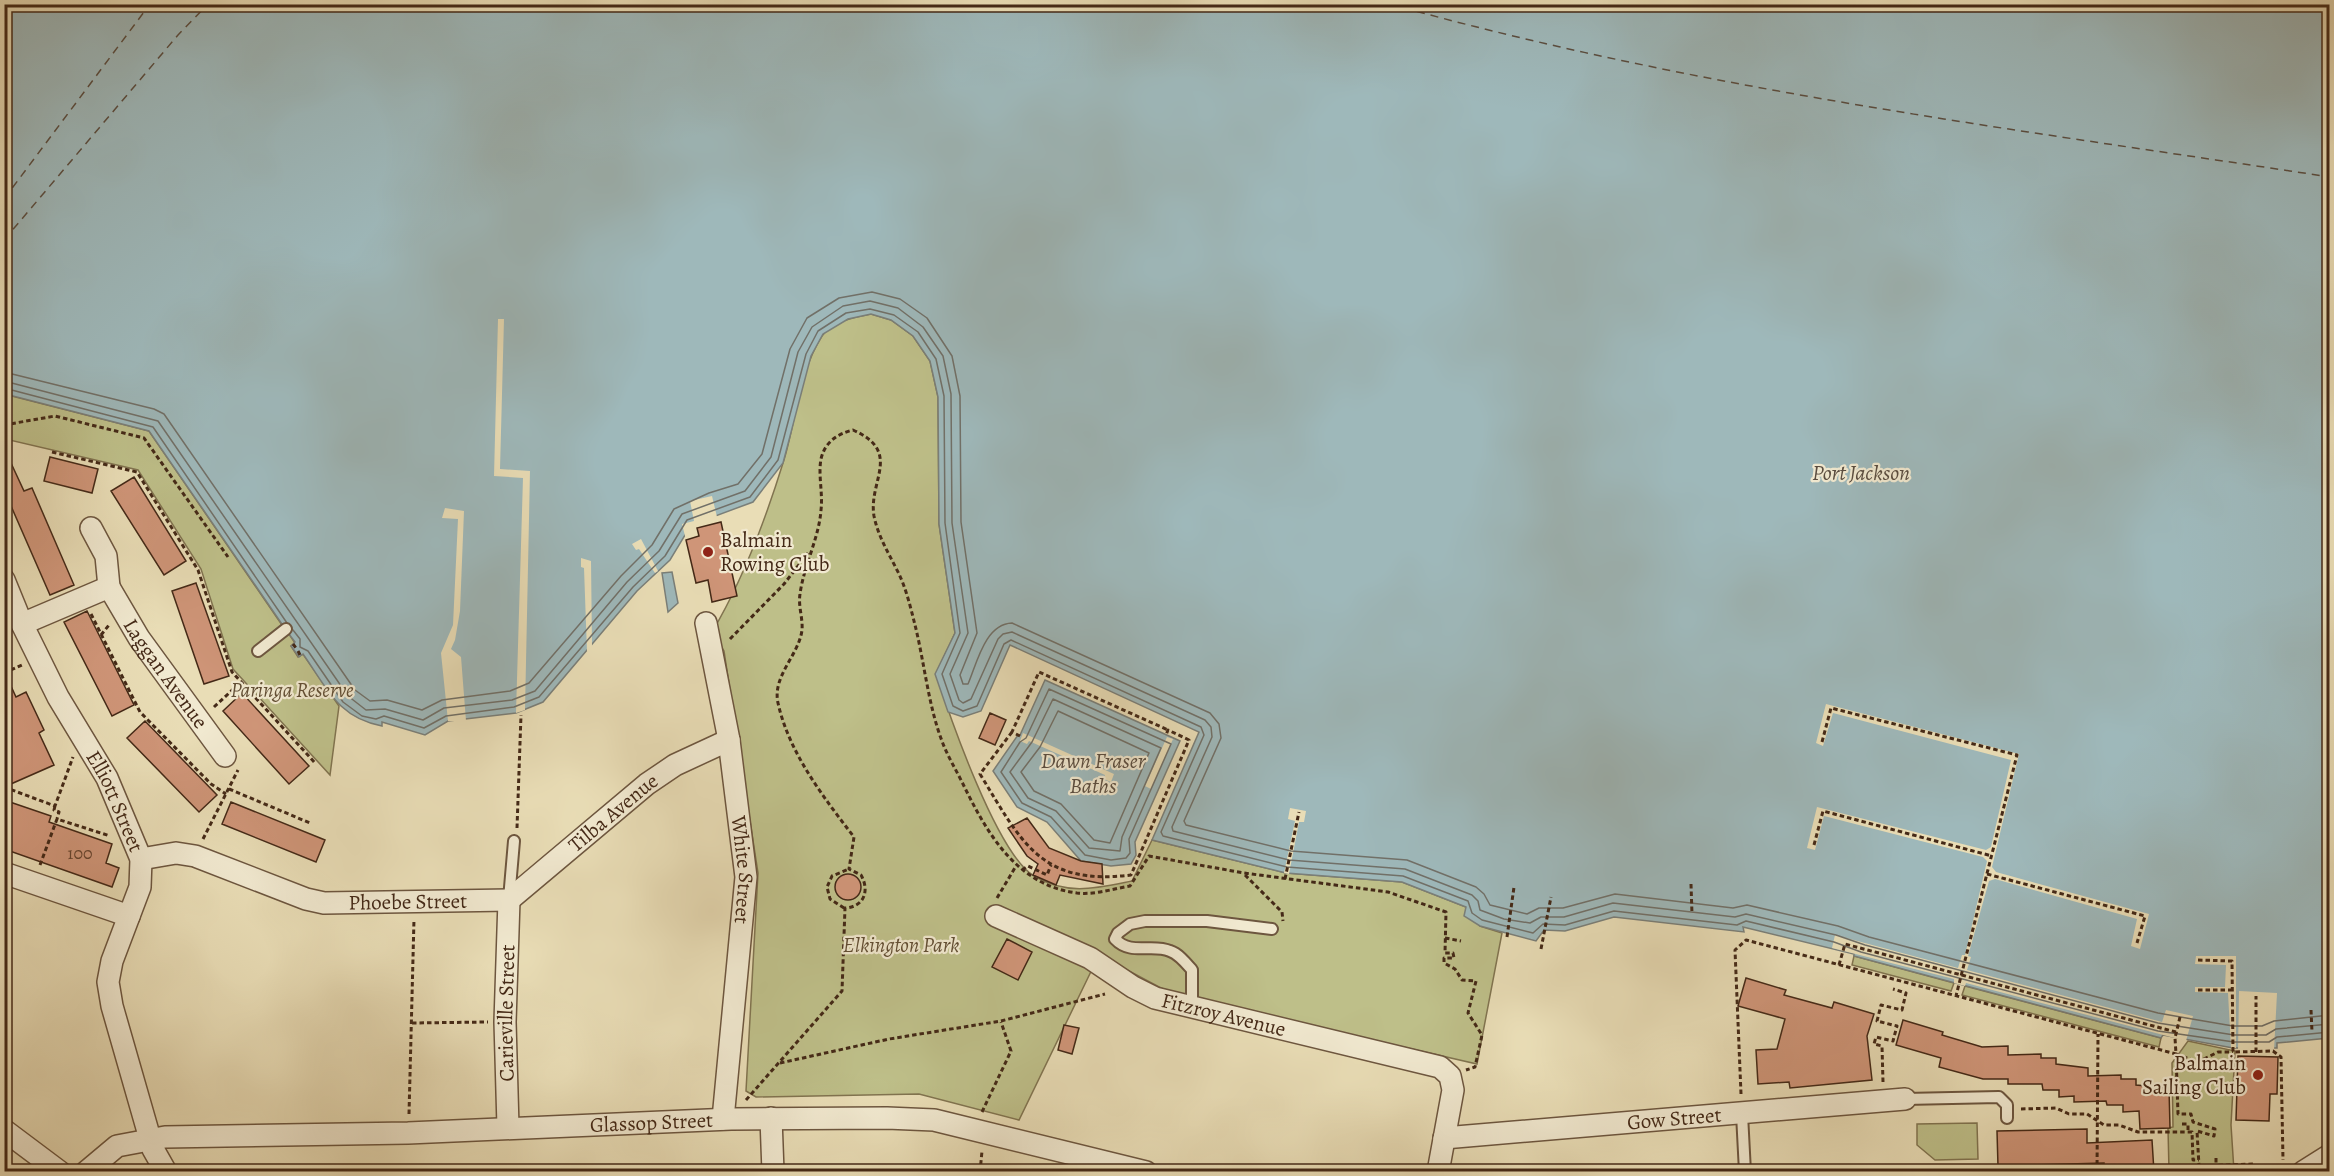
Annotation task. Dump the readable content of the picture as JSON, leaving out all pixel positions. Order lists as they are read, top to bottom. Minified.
{"streets":{"street":["Laggan Avenue","Elliott Street","Tilba Avenue","White Street","Phoebe Street","Carieville Street","Fitzroy Avenue","Gow Street","Glassop Street"]},"crossings":[["Elliott Street","Phoebe Street"],["Elliott Street","Glassop Street"],["Tilba Avenue","White Street"],["Tilba Avenue","Phoebe Street"],["Tilba Avenue","Carieville Street"],["White Street","Glassop Street"],["Phoebe Street","Carieville Street"],["Carieville Street","Glassop Street"]],"water":["Port Jackson","Dawn Fraser Baths"],"parks":["Paringa Reserve","Elkington Park"],"places":["Balmain Rowing Club","Balmain Sailing Club"],"house_numbers":["100"]}
